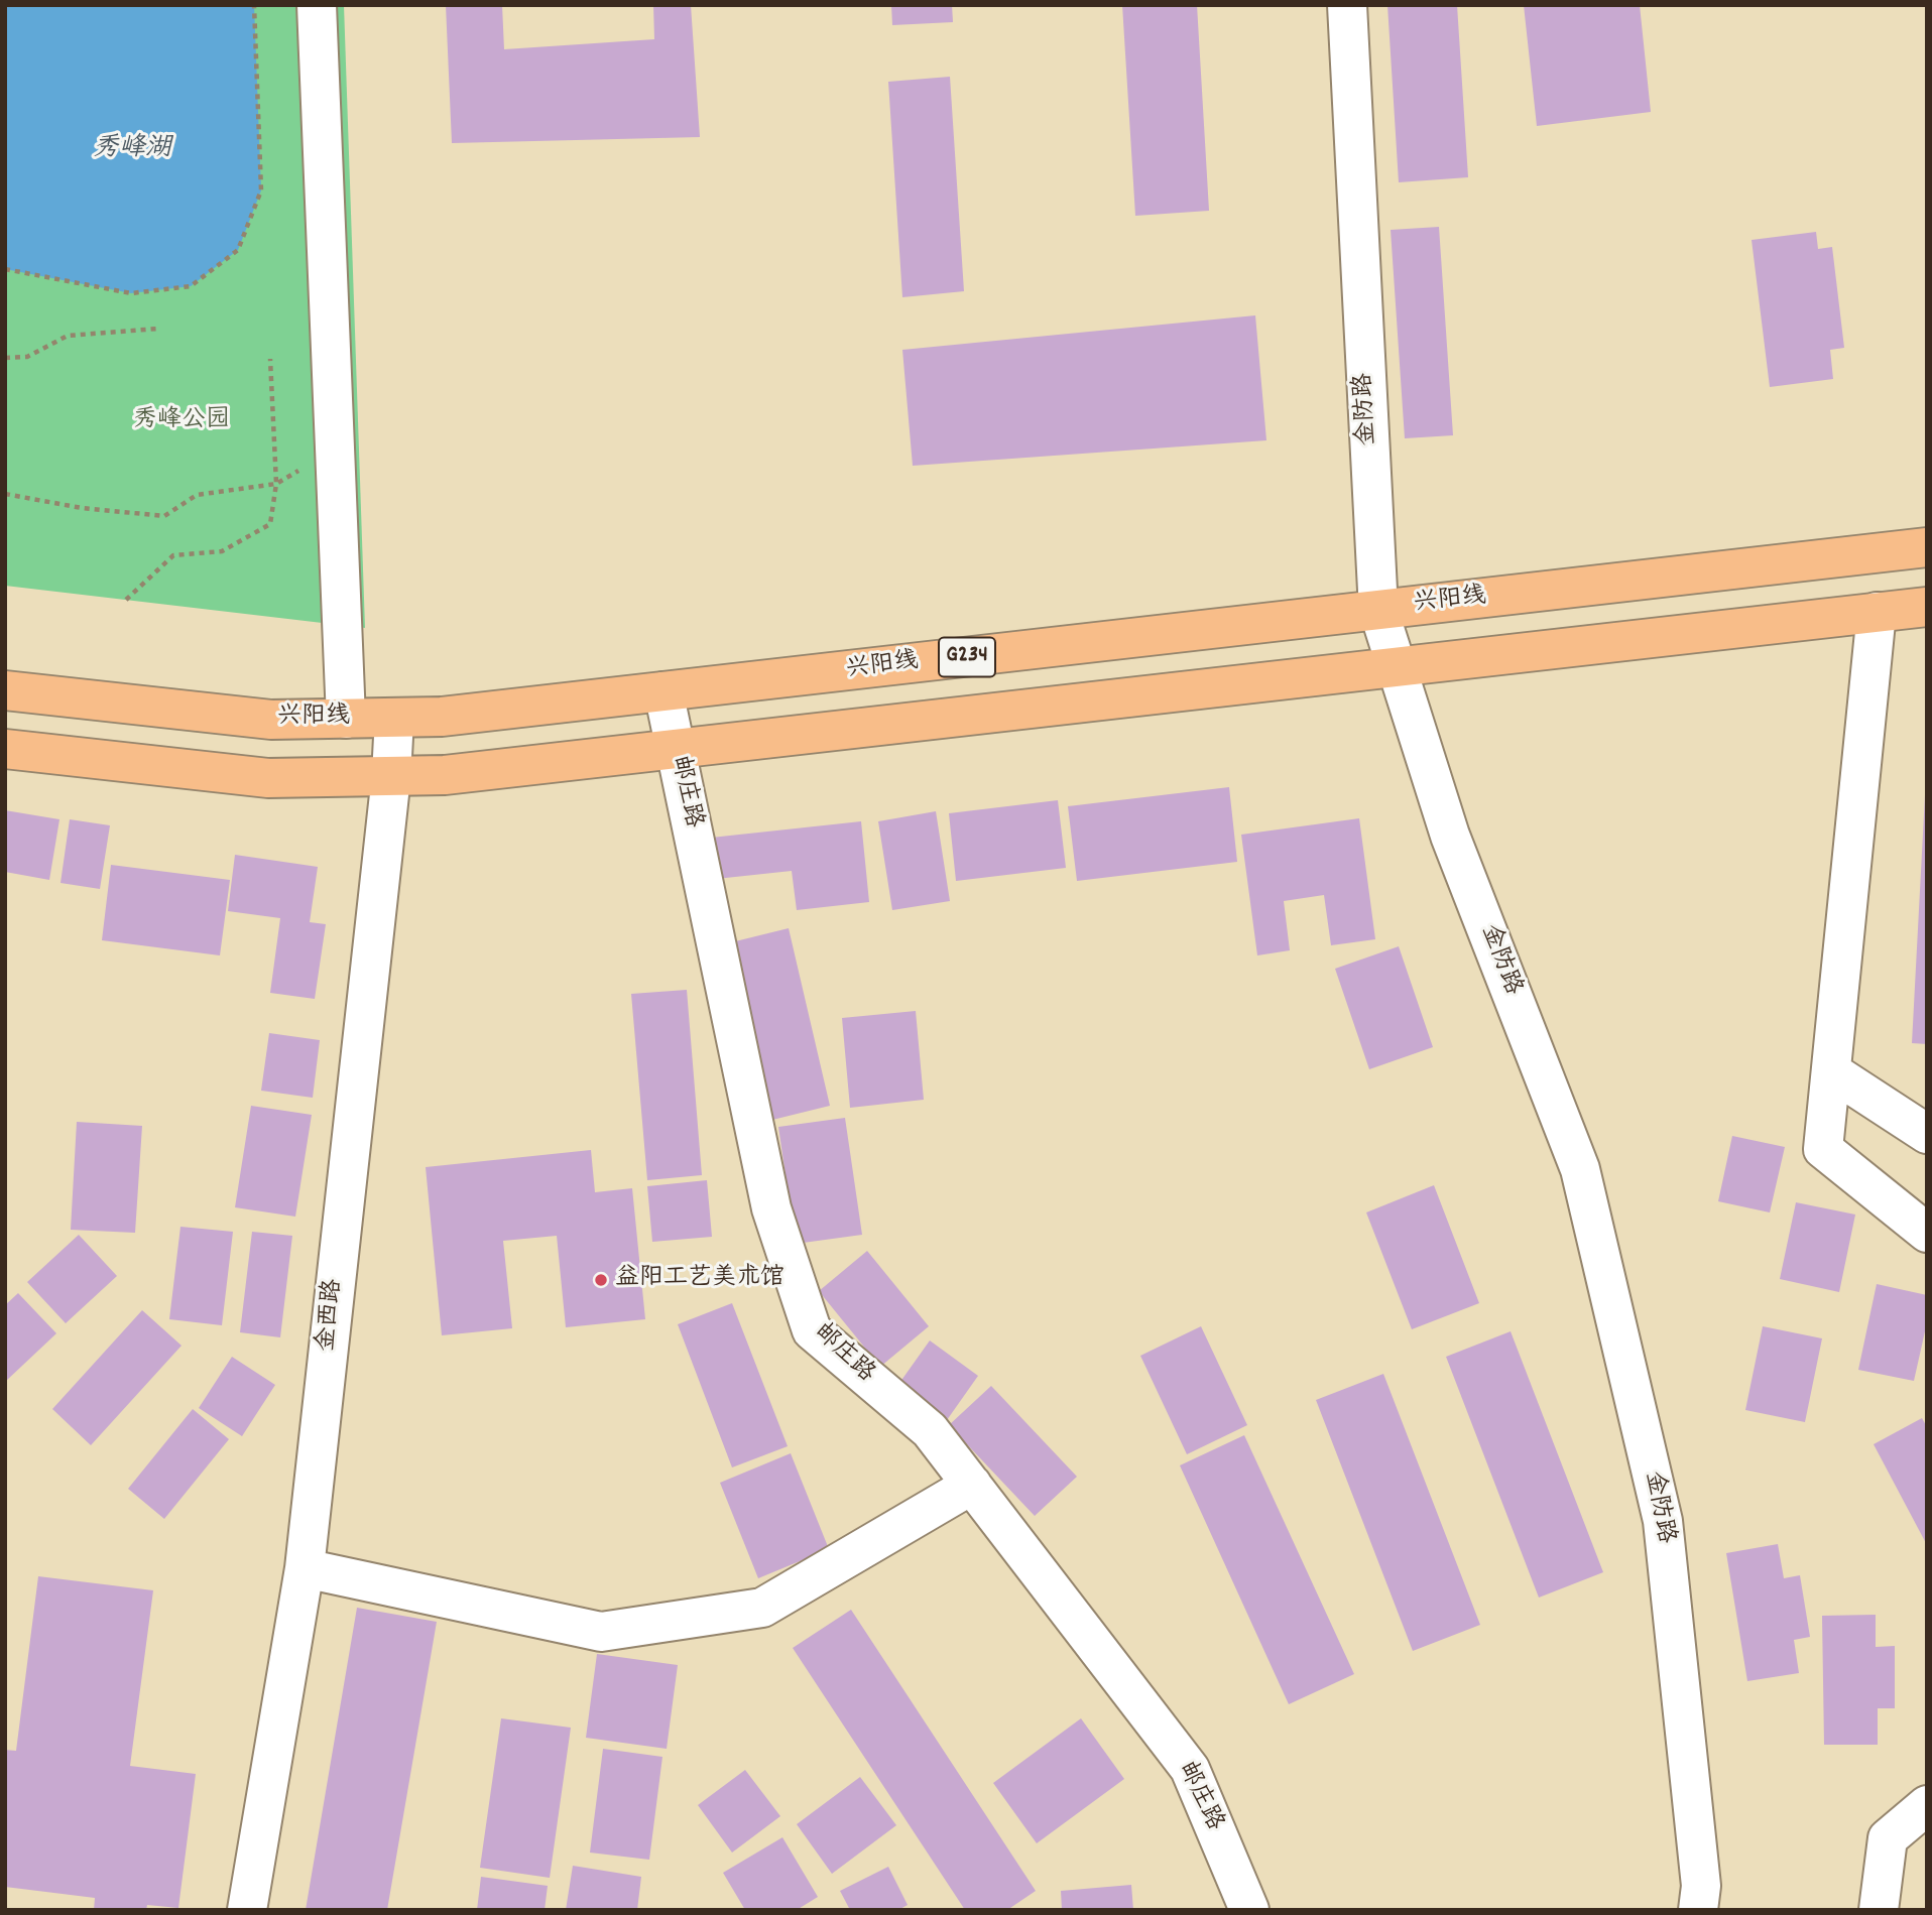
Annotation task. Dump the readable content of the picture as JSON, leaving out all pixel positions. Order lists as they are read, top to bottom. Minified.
{"streets":{"highway":["兴阳线","G234"],"street":["金防路","邮庄路","金西路"]},"crossings":[["金防路","兴阳线"],["金防路","G234"],["兴阳线","邮庄路"],["兴阳线","金西路"],["G234","邮庄路"],["G234","金西路"]],"water":["秀峰湖"],"parks":["秀峰公园"],"places":["益阳工艺美术馆"]}
